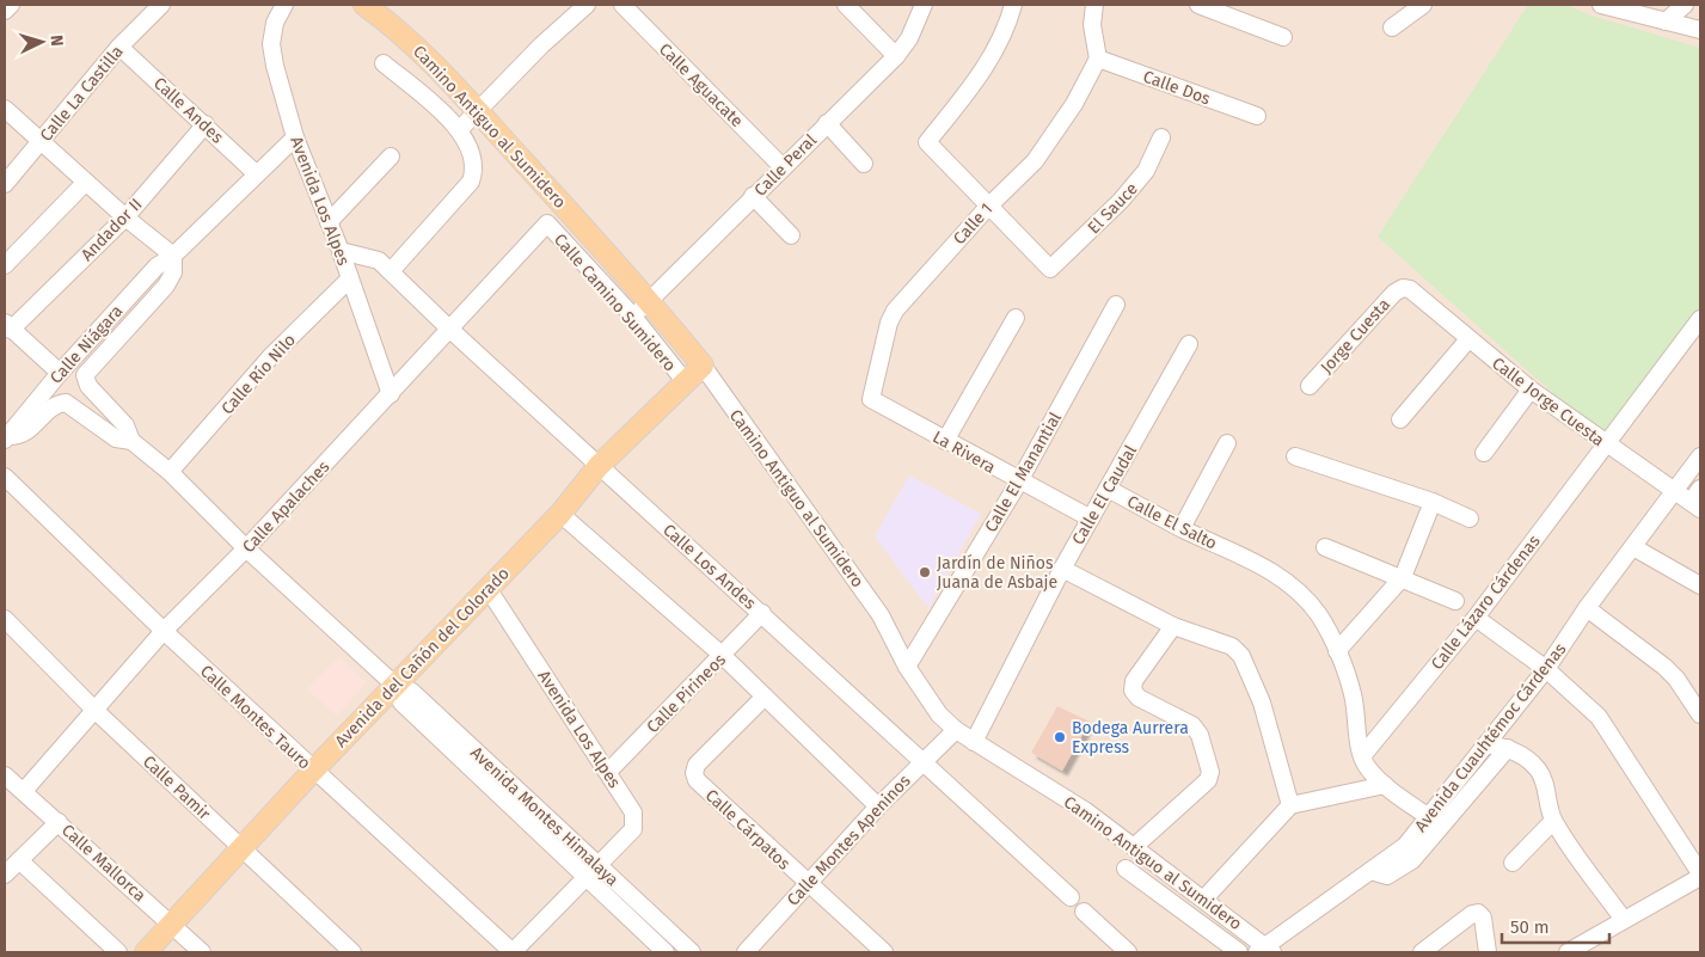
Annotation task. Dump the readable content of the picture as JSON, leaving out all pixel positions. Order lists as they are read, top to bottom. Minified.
{"streets":{"main road":["Camino Antiguo al Sumidero","Avenida del Cañón del Colorado"],"street":["Calle Aguacate","Calle Dos","Calle La Castilla","Calle Andes","Calle Peral","Avenida Los Alpes","El Sauce","Calle 1","Andador II","Calle Camino Sumidero","Jorge Cuesta","Calle Niágara","Calle Río Nilo","Calle Jorge Cuesta","La Rivera","Calle El Manantial","Calle El Caudal","Calle Apalaches","Calle El Salto","Calle Los Andes","Calle Lázaro Cárdenas","Calle Pirineos","Calle Montes Tauro","Avenida Cuauhtémoc Cárdenas","Calle Pamir","Avenida Montes Himalaya","Calle Cárpatos","Calle Montes Apeninos","Calle Mallorca"]},"crossings":[["Calle Aguacate","Calle Peral"],["Calle Dos","Calle 1"],["Calle La Castilla","Calle Andes"],["Calle Andes","Andador II"],["Calle Andes","Calle Niágara"],["Camino Antiguo al Sumidero","Calle Peral"],["Camino Antiguo al Sumidero","Calle El Manantial"],["Camino Antiguo al Sumidero","Calle El Caudal"],["Camino Antiguo al Sumidero","Avenida del Cañón del Colorado"],["Camino Antiguo al Sumidero","Avenida Cuauhtémoc Cárdenas"],["Camino Antiguo al Sumidero","Calle Montes Apeninos"],["Calle Peral","Calle Camino Sumidero"],["Avenida Los Alpes","Calle Niágara"],["Avenida Los Alpes","Calle Río Nilo"],["Avenida Los Alpes","Calle Apalaches"],["Avenida Los Alpes","Calle Los Andes"],["Avenida Los Alpes","Avenida del Cañón del Colorado"],["Avenida Los Alpes","Calle Pirineos"],["Avenida Los Alpes","Avenida Montes Himalaya"],["El Sauce","Calle 1"],["Calle 1","La Rivera"],["Calle Camino Sumidero","Calle Apalaches"],["Calle Camino Sumidero","Avenida del Cañón del Colorado"],["Jorge Cuesta","Calle Jorge Cuesta"],["Calle Niágara","Avenida Montes Himalaya"],["Calle Río Nilo","Avenida Montes Himalaya"],["Calle Jorge Cuesta","Calle Lázaro Cárdenas"],["Calle Jorge Cuesta","Avenida Cuauhtémoc Cárdenas"],["La Rivera","Calle El Manantial"],["La Rivera","Calle El Caudal"],["Calle El Caudal","Calle El Salto"],["Calle Apalaches","Calle Los Andes"],["Calle Apalaches","Calle Montes Tauro"],["Calle Apalaches","Calle Pamir"],["Calle Apalaches","Avenida Montes Himalaya"],["Calle Apalaches","Calle Mallorca"],["Calle El Salto","Calle Lázaro Cárdenas"],["Calle Los Andes","Avenida del Cañón del Colorado"],["Calle Los Andes","Calle Pirineos"],["Calle Los Andes","Calle Montes Apeninos"],["Avenida del Cañón del Colorado","Calle Montes Tauro"],["Avenida del Cañón del Colorado","Calle Pamir"],["Avenida del Cañón del Colorado","Avenida Montes Himalaya"],["Avenida del Cañón del Colorado","Calle Mallorca"],["Calle Cárpatos","Calle Montes Apeninos"]],"places":["Jardín de Niños Juana de Asbaje","Bodega Aurrera Express"],"scale_bar":"50 m","north":"right"}
